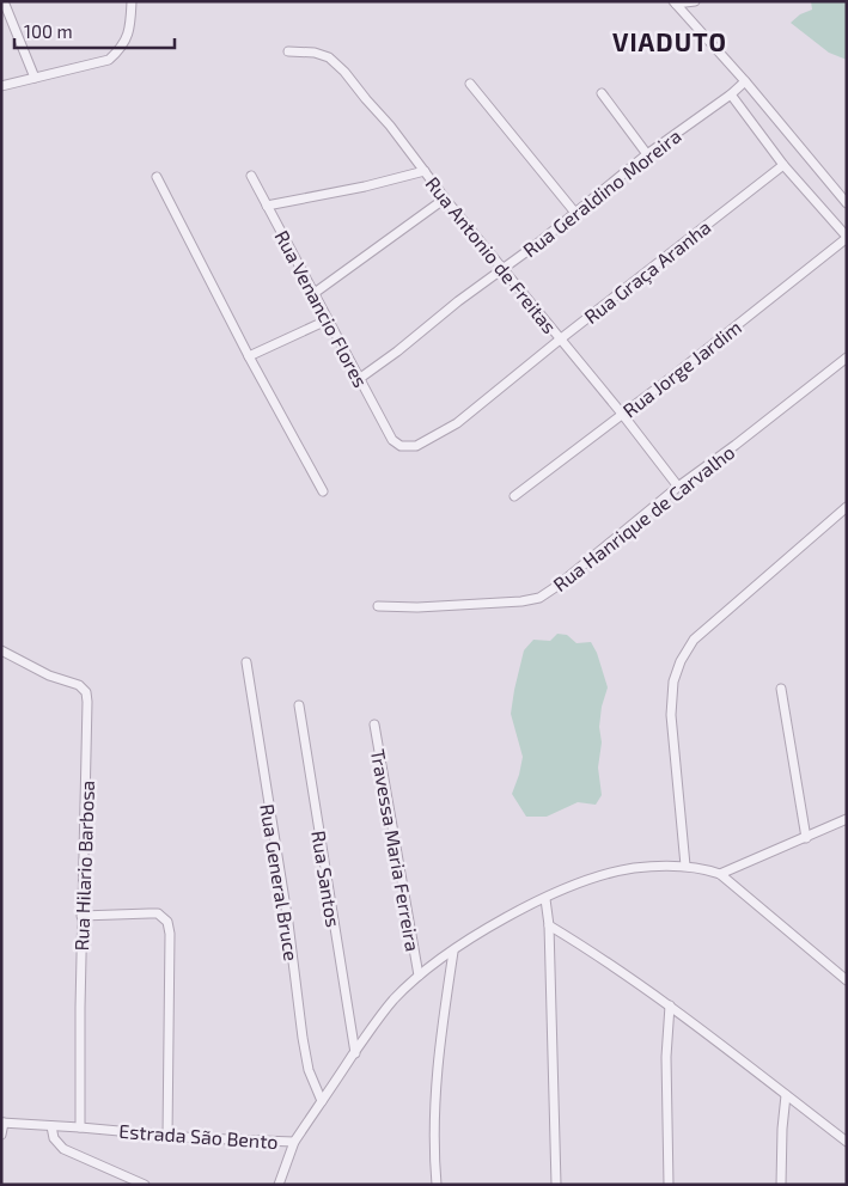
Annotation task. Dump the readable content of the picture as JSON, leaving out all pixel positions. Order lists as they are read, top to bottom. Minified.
{"streets":{"street":["Rua Geraldino Moreira","Rua Antonio de Freitas","Rua Graça Aranha","Rua Venancio Flores","Rua Jorge Jardim","Rua Hanrique de Carvalho","Travessa Maria Ferreira","Rua Hilario Barbosa","Rua Santos","Rua General Bruce","Estrada São Bento"]},"crossings":[["Rua Geraldino Moreira","Rua Antonio de Freitas"],["Rua Geraldino Moreira","Rua Venancio Flores"],["Rua Antonio de Freitas","Rua Graça Aranha"],["Rua Antonio de Freitas","Rua Jorge Jardim"],["Rua Antonio de Freitas","Rua Hanrique de Carvalho"],["Rua Graça Aranha","Rua Venancio Flores"],["Travessa Maria Ferreira","Estrada São Bento"],["Rua Hilario Barbosa","Estrada São Bento"],["Rua Santos","Estrada São Bento"],["Rua General Bruce","Estrada São Bento"]],"districts":["VIADUTO"],"scale_bar":"100 m"}
